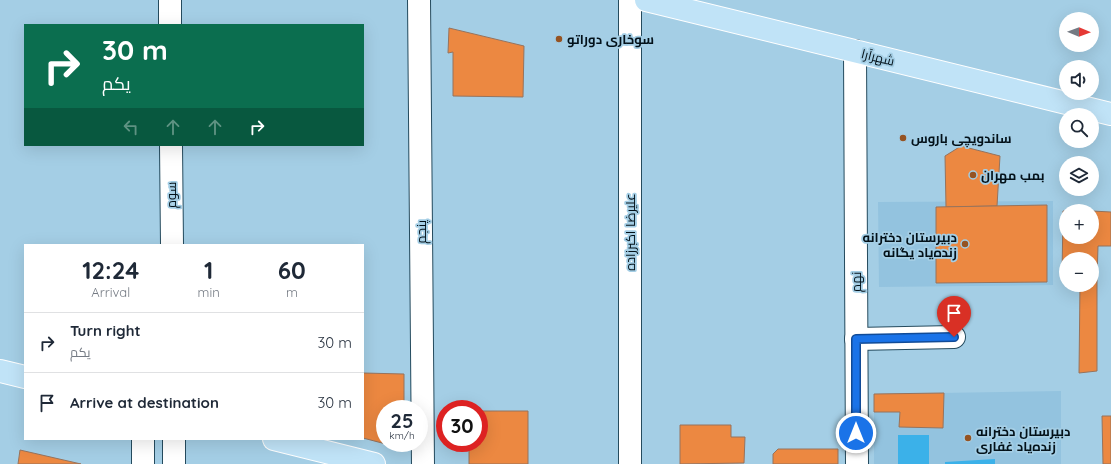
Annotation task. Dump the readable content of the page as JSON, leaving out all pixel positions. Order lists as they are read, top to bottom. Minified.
{"streets":{"main road":["شهرآرا"],"street":["سوم","پنجم","علیرضا اکبرزاده","نهم"]},"crossings":[["شهرآرا","نهم"]],"places":["سوخاری دوراتو","ساندویچی باروس","بمب مهران","دبیرستان دخترانه زنده‌یاد یگانه","دبیرستان دخترانه زنده‌یاد غفاری"],"north":"right","page":{"map_buttons":["+","−"],"turn":["30 m","یکم"],"eta":["12:24","Arrival","1","min","60","m"],"list":[{"name":"Turn right","note":"یکم","value":"30 m"},{"name":"Arrive at destination","value":"30 m"}],"speed":"25 km/h","limit":"30"}}
